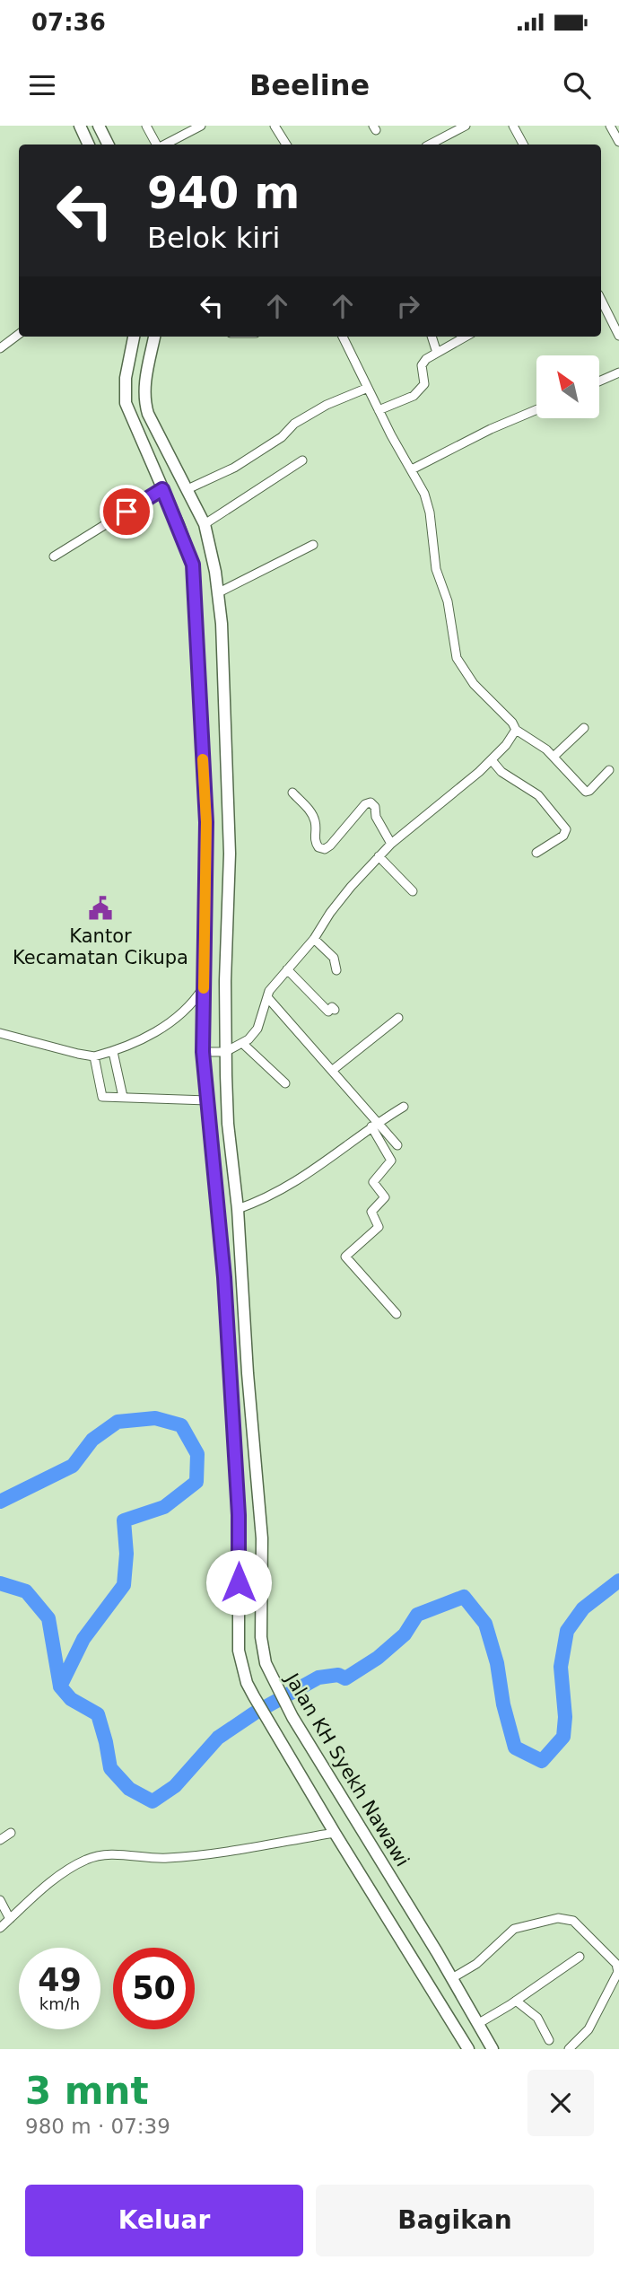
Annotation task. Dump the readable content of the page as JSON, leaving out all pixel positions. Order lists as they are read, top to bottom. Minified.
{"streets":{"main road":["Jalan KH Syekh Nawawi"]},"places":{"public building":["Kantor Kecamatan Cikupa"]},"north":"top left","page":{"status":"07:36","header":"Beeline","turn":["940 m","Belok kiri"],"speed":"49 km/h","limit":"50","heading":["3 mnt","980 m · 07:39"],"buttons":["Keluar","Bagikan"]}}
